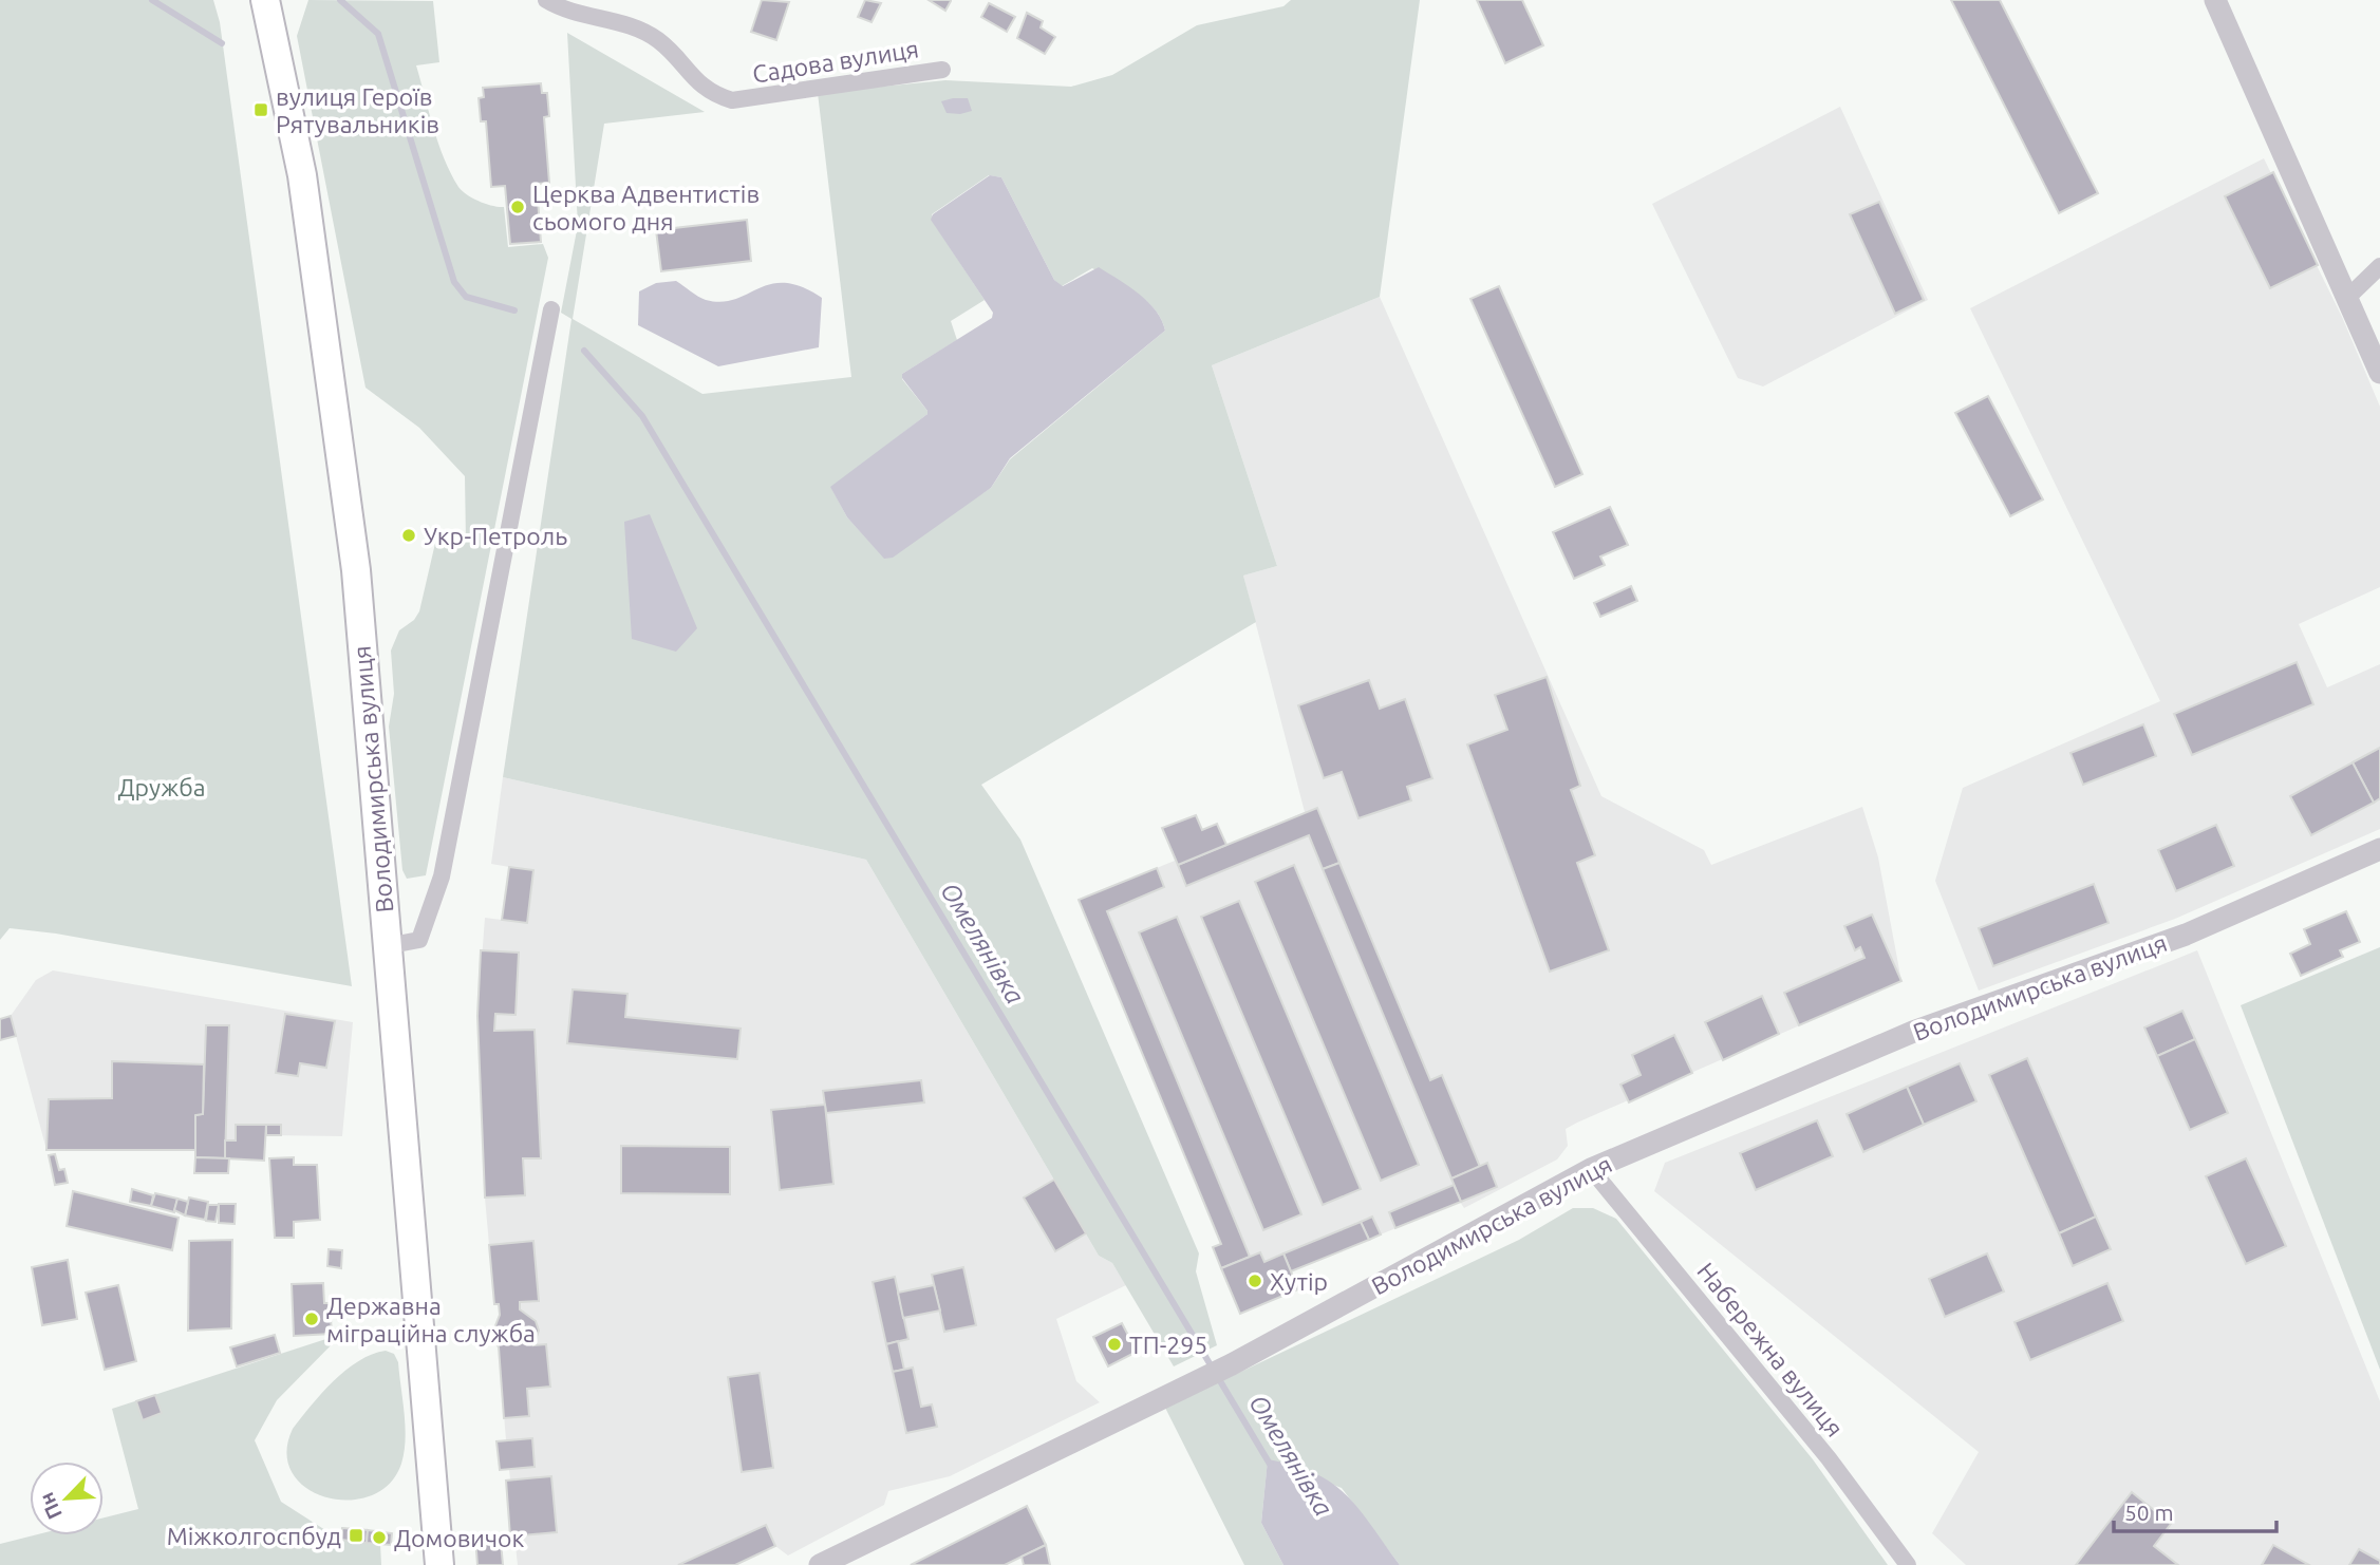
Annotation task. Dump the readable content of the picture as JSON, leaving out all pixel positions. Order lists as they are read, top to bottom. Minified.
{"streets":{"main road":["Володимирська вулиця"],"street":["Садова вулиця","Набережна вулиця"]},"crossings":[["Володимирська вулиця","Набережна вулиця"]],"water":["Омелянівка"],"parks":["Дружба"],"places":{"transit":["вулиця Героїв Рятувальників","Міжколгоспбуд"],"other":["Церква Адвентистів сьомого дня","Укр-Петроль","Хутір","Державна міграційна служба","ТП-295","Домовичок"]},"scale_bar":"50 m","north":"bottom left"}
